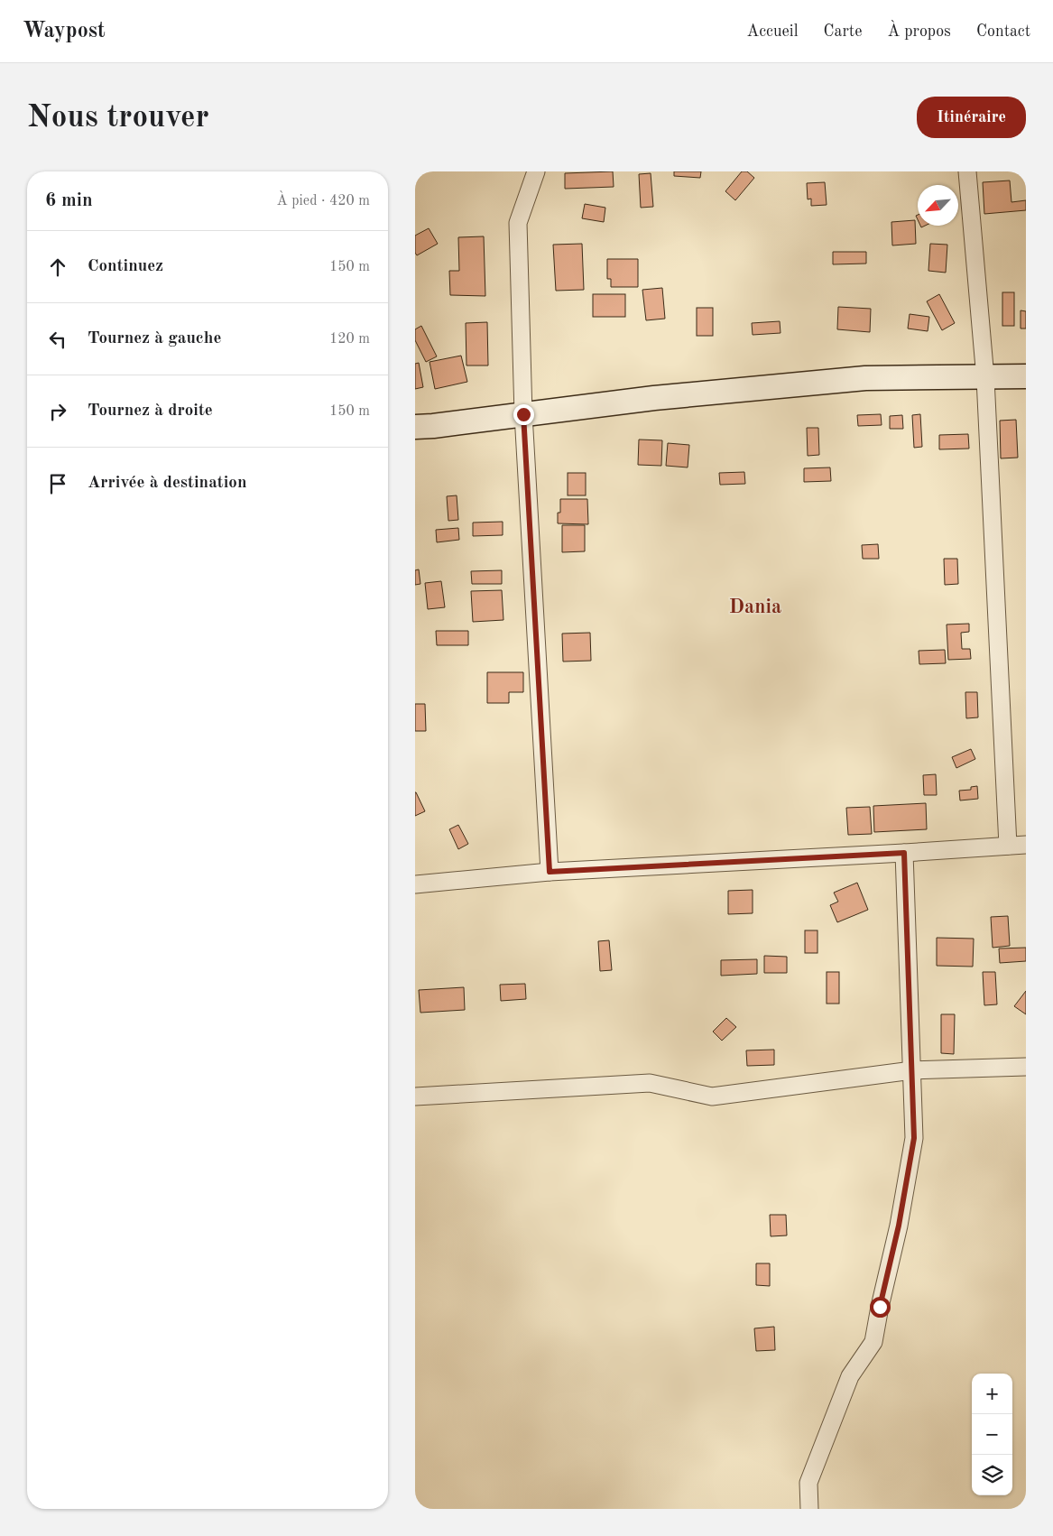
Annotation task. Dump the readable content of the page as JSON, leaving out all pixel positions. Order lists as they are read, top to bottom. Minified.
{"districts":["Dania"],"north":"bottom left","page":{"header":"Waypost","nav":["Accueil","Carte","À propos","Contact"],"buttons":"Itinéraire","title":"Nous trouver","heading":["6 min","À pied · 420 m"],"list":[["Continuez","150 m"],["Tournez à gauche","120 m"],["Tournez à droite","150 m"],"Arrivée à destination"],"map_buttons":["+","−"]}}
